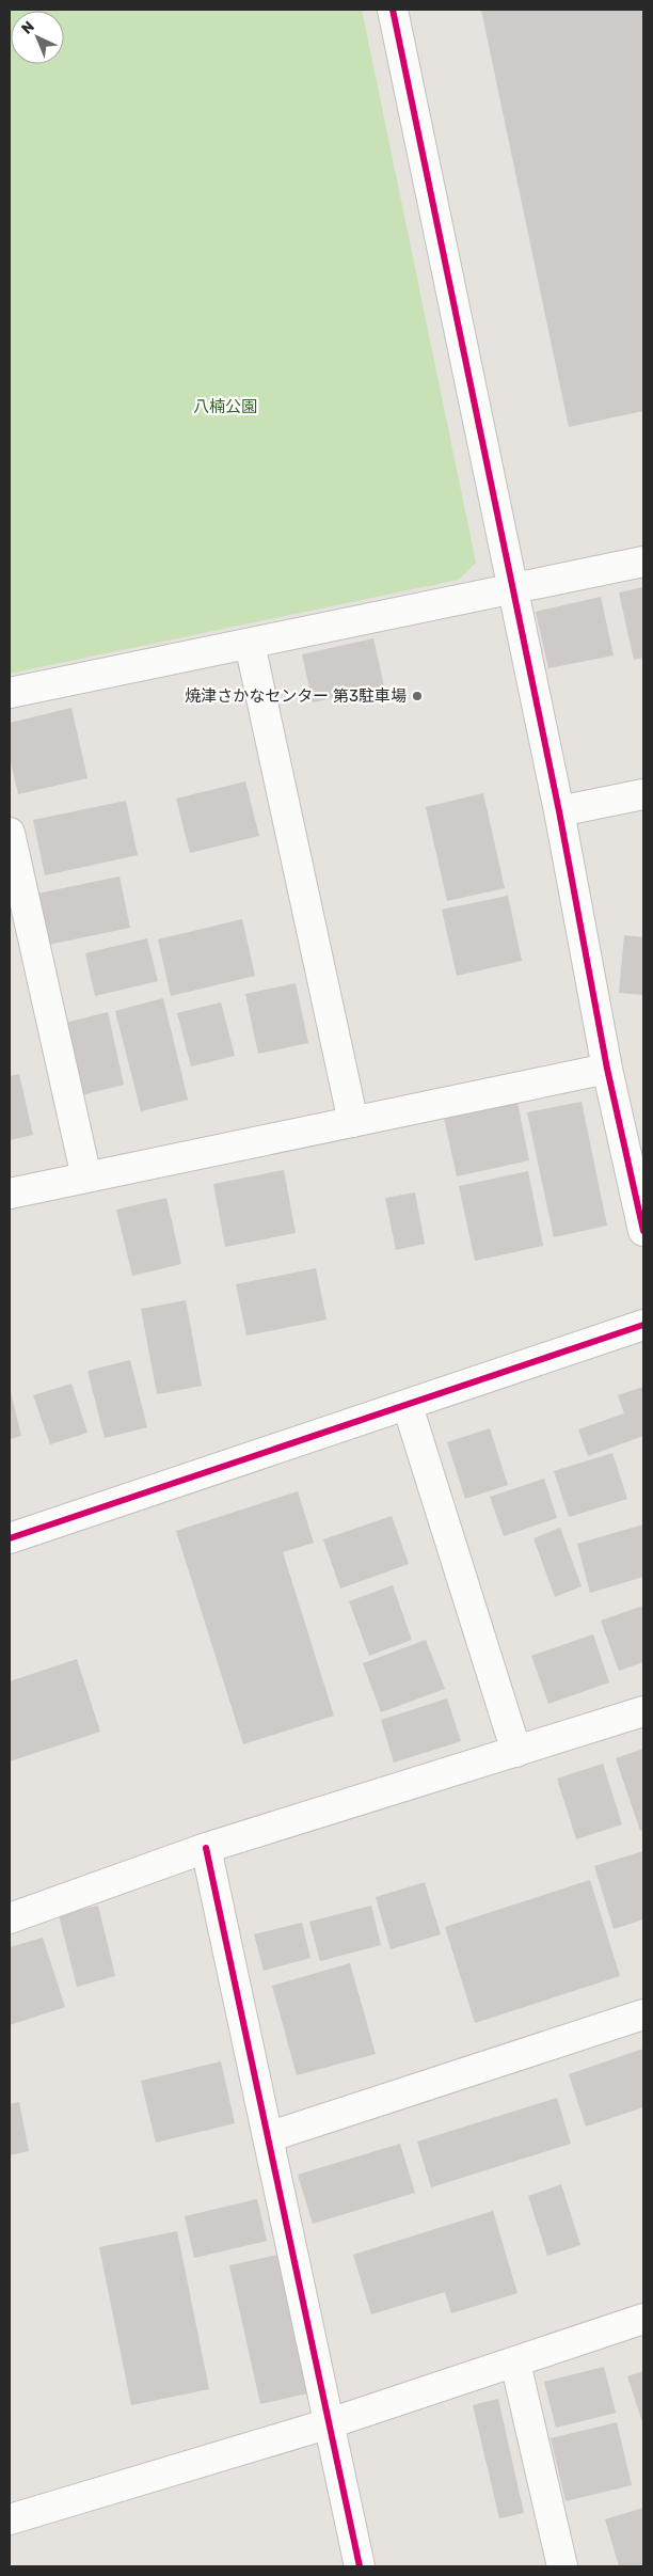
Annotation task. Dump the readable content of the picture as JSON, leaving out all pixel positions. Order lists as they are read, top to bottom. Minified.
{"parks":["八楠公園"],"places":["焼津さかなセンター 第3駐車場"],"north":"top left"}
